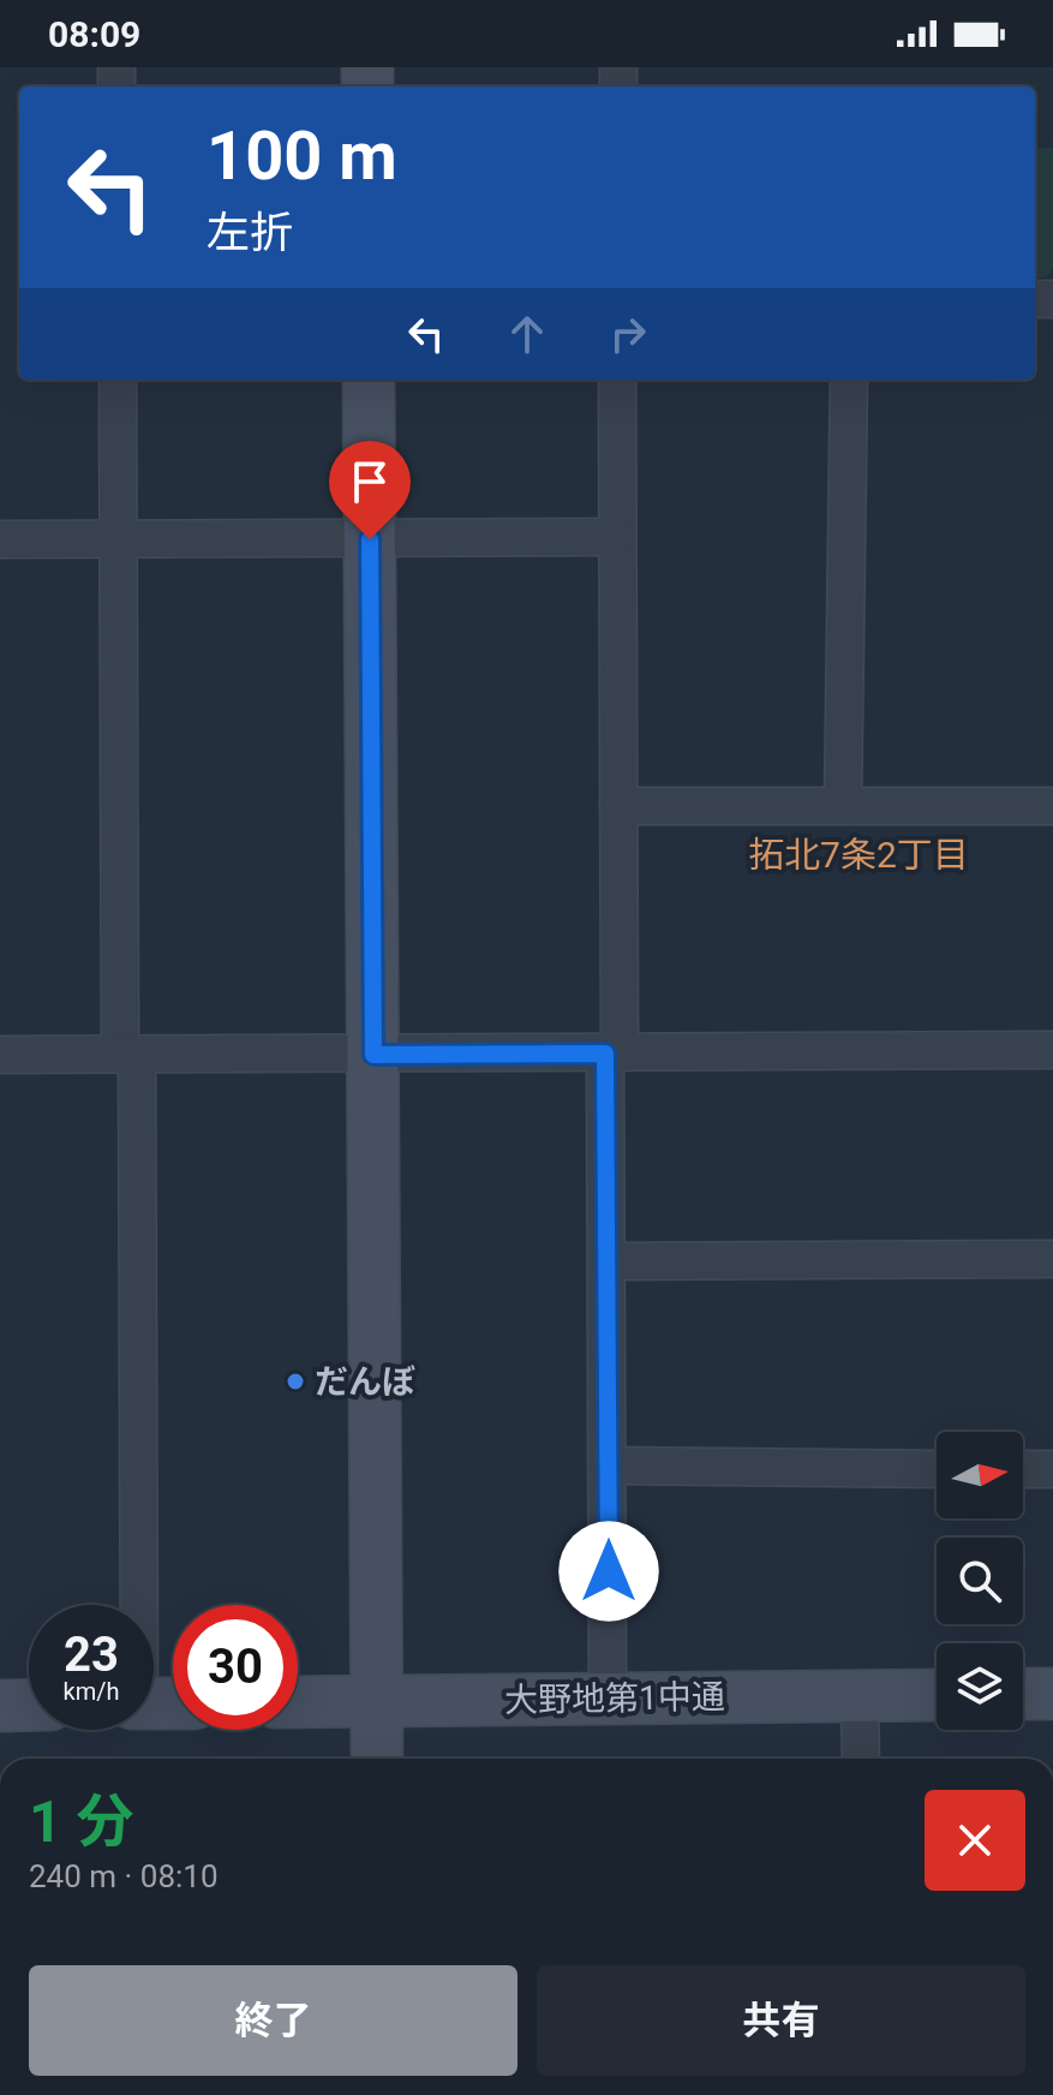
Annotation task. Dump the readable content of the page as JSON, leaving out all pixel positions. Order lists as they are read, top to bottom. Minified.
{"streets":{"street":["大野地第1中通"]},"districts":["拓北7条2丁目"],"places":["だんぼ"],"north":"right","page":{"status":"08:09","turn":["100 m","左折"],"speed":"23 km/h","limit":"30","heading":["1 分","240 m · 08:10"],"buttons":["終了","共有"]}}
